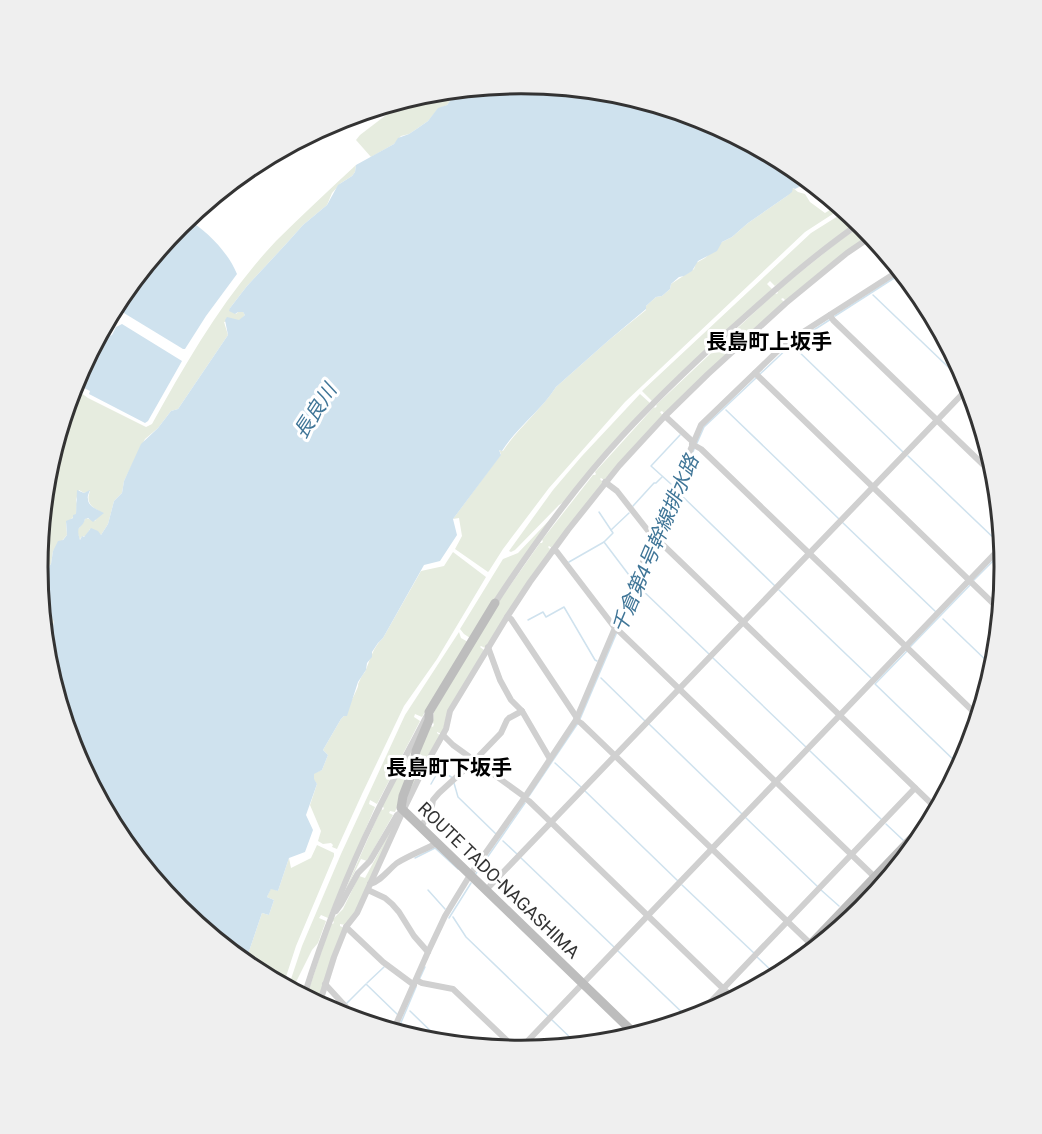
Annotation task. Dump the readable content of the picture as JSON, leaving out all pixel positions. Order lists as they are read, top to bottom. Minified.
{"streets":{"main road":["ROUTE TADO-NAGASHIMA"]},"districts":["長島町上坂手","長島町下坂手"],"water":["長良川","千倉第4号幹線排水路"]}
